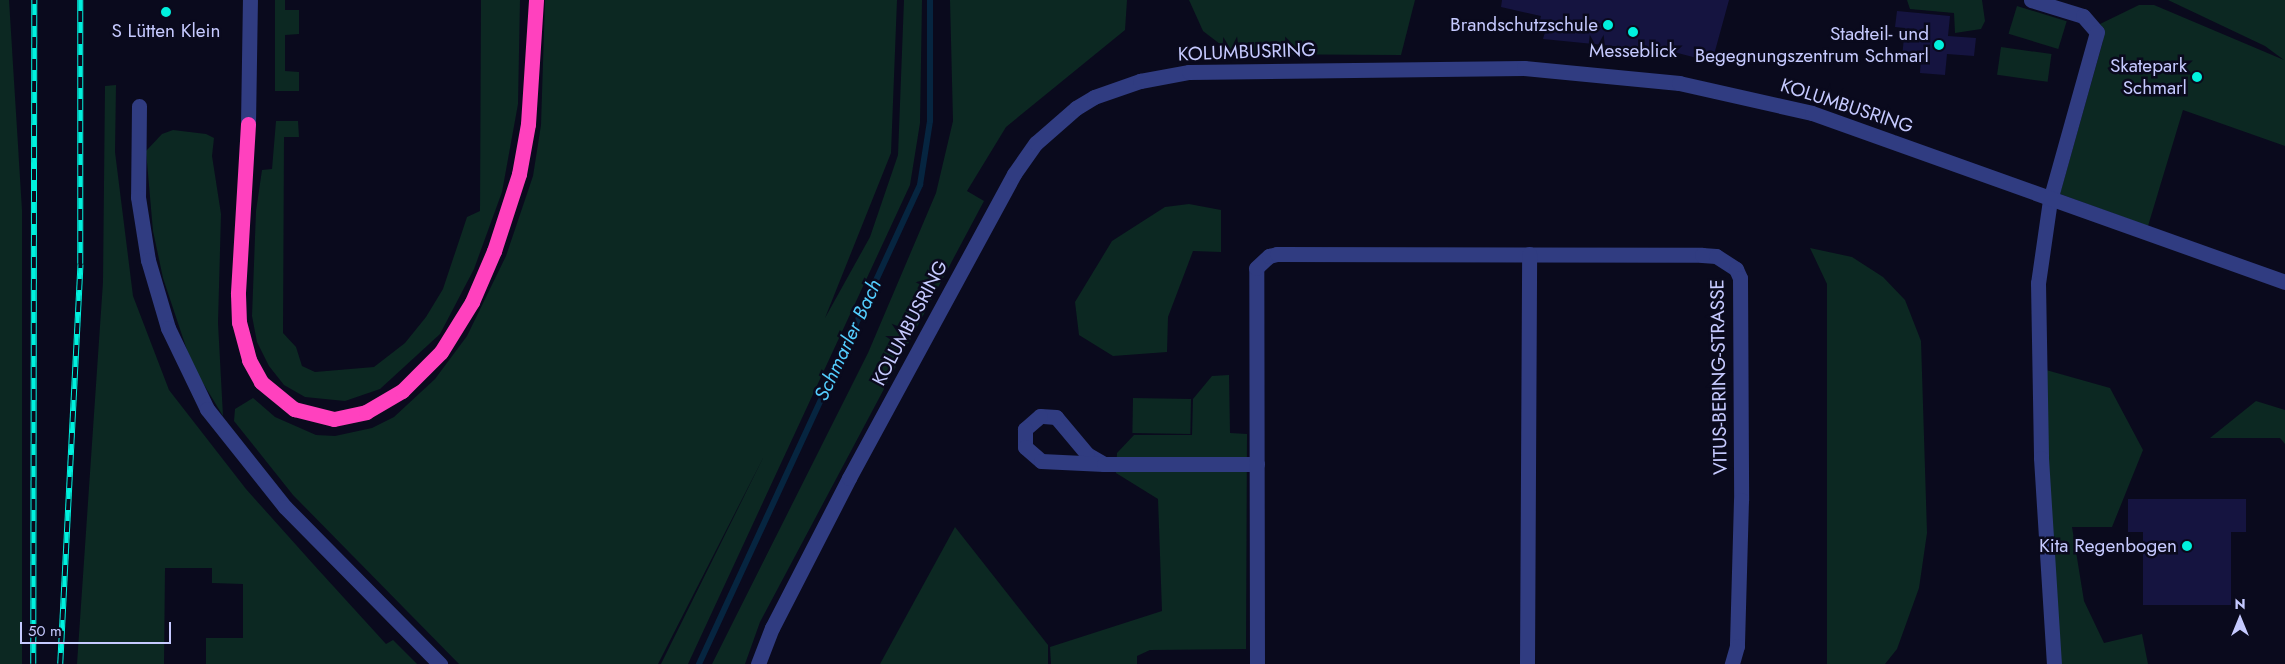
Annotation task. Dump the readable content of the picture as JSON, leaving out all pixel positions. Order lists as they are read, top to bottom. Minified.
{"streets":{"street":["KOLUMBUSRING","VITUS-BERING-STRASSE"]},"water":["Schmarler Bach"],"places":["S Lütten Klein","Brandschutzschule","Messeblick","Stadteil- und Begegnungszentrum Schmarl","Skatepark Schmarl","Kita Regenbogen"],"scale_bar":"50 m","north":"top"}
